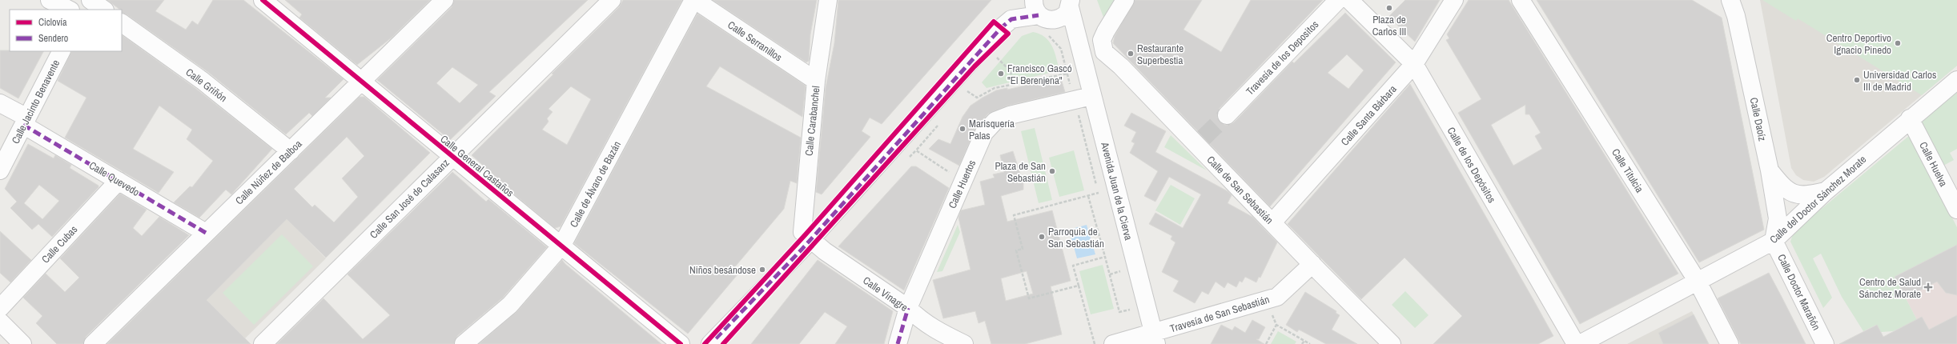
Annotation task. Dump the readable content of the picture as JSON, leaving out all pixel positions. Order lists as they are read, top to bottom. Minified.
{"streets":{"street":["Calle Serranillos","Travesía de los Depositos","Calle Griñón","Calle Jacinto Benavente","Calle Santa Bárbara","Calle Daoíz","Calle Carabanchel","Calle Huelva","Calle de los Depósitos","Calle General Castaños","Calle Titulcia","Calle Núñez de Balboa","Calle Quevedo","Calle de Álvaro de Bazán","Calle Huertos","Calle de San Sebastián","Avenida Juan de la Cierva","Calle San José de Calasanz","Calle del Doctor Sánchez Morate","Calle Cubas","Calle Doctor Marañón","Calle Vinagre","Travesía de San Sebastián"]},"crossings":[["Calle Serranillos","Calle Carabanchel"],["Calle Serranillos","Calle de Álvaro de Bazán"],["Calle Griñón","Calle Núñez de Balboa"],["Calle Jacinto Benavente","Calle Quevedo"],["Calle Santa Bárbara","Calle de los Depósitos"],["Calle Santa Bárbara","Calle de San Sebastián"],["Calle Daoíz","Calle del Doctor Sánchez Morate"],["Calle Daoíz","Calle Doctor Marañón"],["Calle Carabanchel","Calle Vinagre"],["Calle Huelva","Calle del Doctor Sánchez Morate"],["Calle General Castaños","Calle Núñez de Balboa"],["Calle General Castaños","Calle de Álvaro de Bazán"],["Calle General Castaños","Calle San José de Calasanz"],["Calle Titulcia","Calle del Doctor Sánchez Morate"],["Calle Núñez de Balboa","Calle Quevedo"],["Calle Quevedo","Calle Cubas"],["Calle Huertos","Avenida Juan de la Cierva"],["Calle Huertos","Calle Vinagre"],["Calle de San Sebastián","Travesía de San Sebastián"],["Avenida Juan de la Cierva","Travesía de San Sebastián"],["Calle del Doctor Sánchez Morate","Calle Doctor Marañón"]],"places":{"other":["Plaza de Carlos III","Centro Deportivo Ignacio Pinedo","Restaurante Superbestia","Francisco Gascó \"El Berenjena\"","Universidad Carlos III de Madrid","Marisquería Palas","Plaza de San Sebastián","Parroquia de San Sebastián","Niños besándose"],"health":["Centro de Salud Sánchez Morate"]},"legend":["Ciclovía","Sendero"]}
